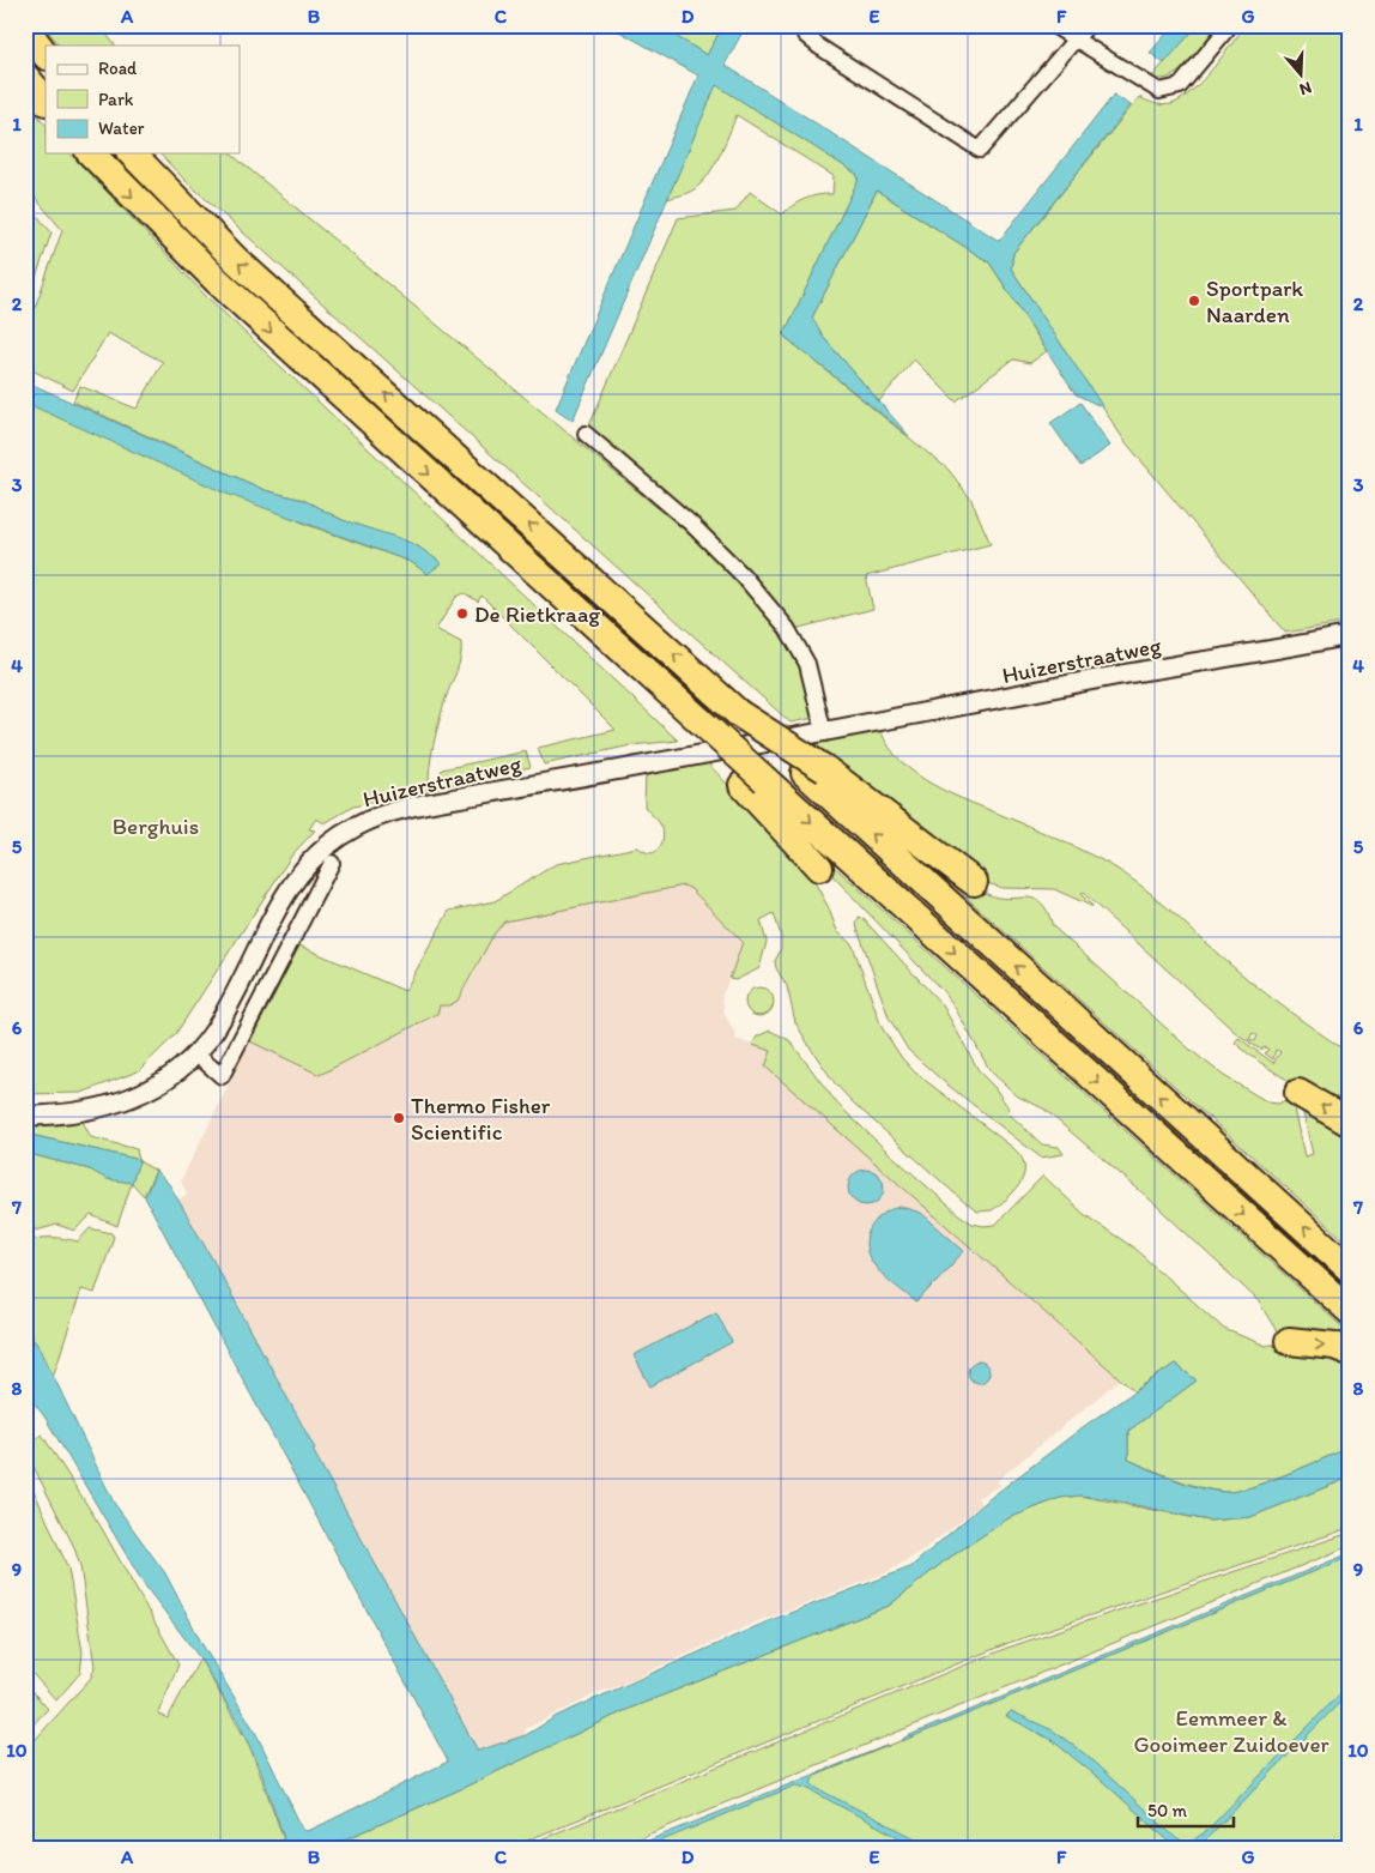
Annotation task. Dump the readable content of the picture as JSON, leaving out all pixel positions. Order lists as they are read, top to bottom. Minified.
{"streets":{"street":["Huizerstraatweg"]},"parks":["Berghuis","Eemmeer & Gooimeer Zuidoever"],"places":["Sportpark Naarden","De Rietkraag","Thermo Fisher Scientific"],"legend":["Road","Park","Water"],"scale_bar":"50 m","north":"bottom","grid":{"columns":["A","B","C","D","E","F","G"],"rows":["1","2","3","4","5","6","7","8","9","10"]}}
